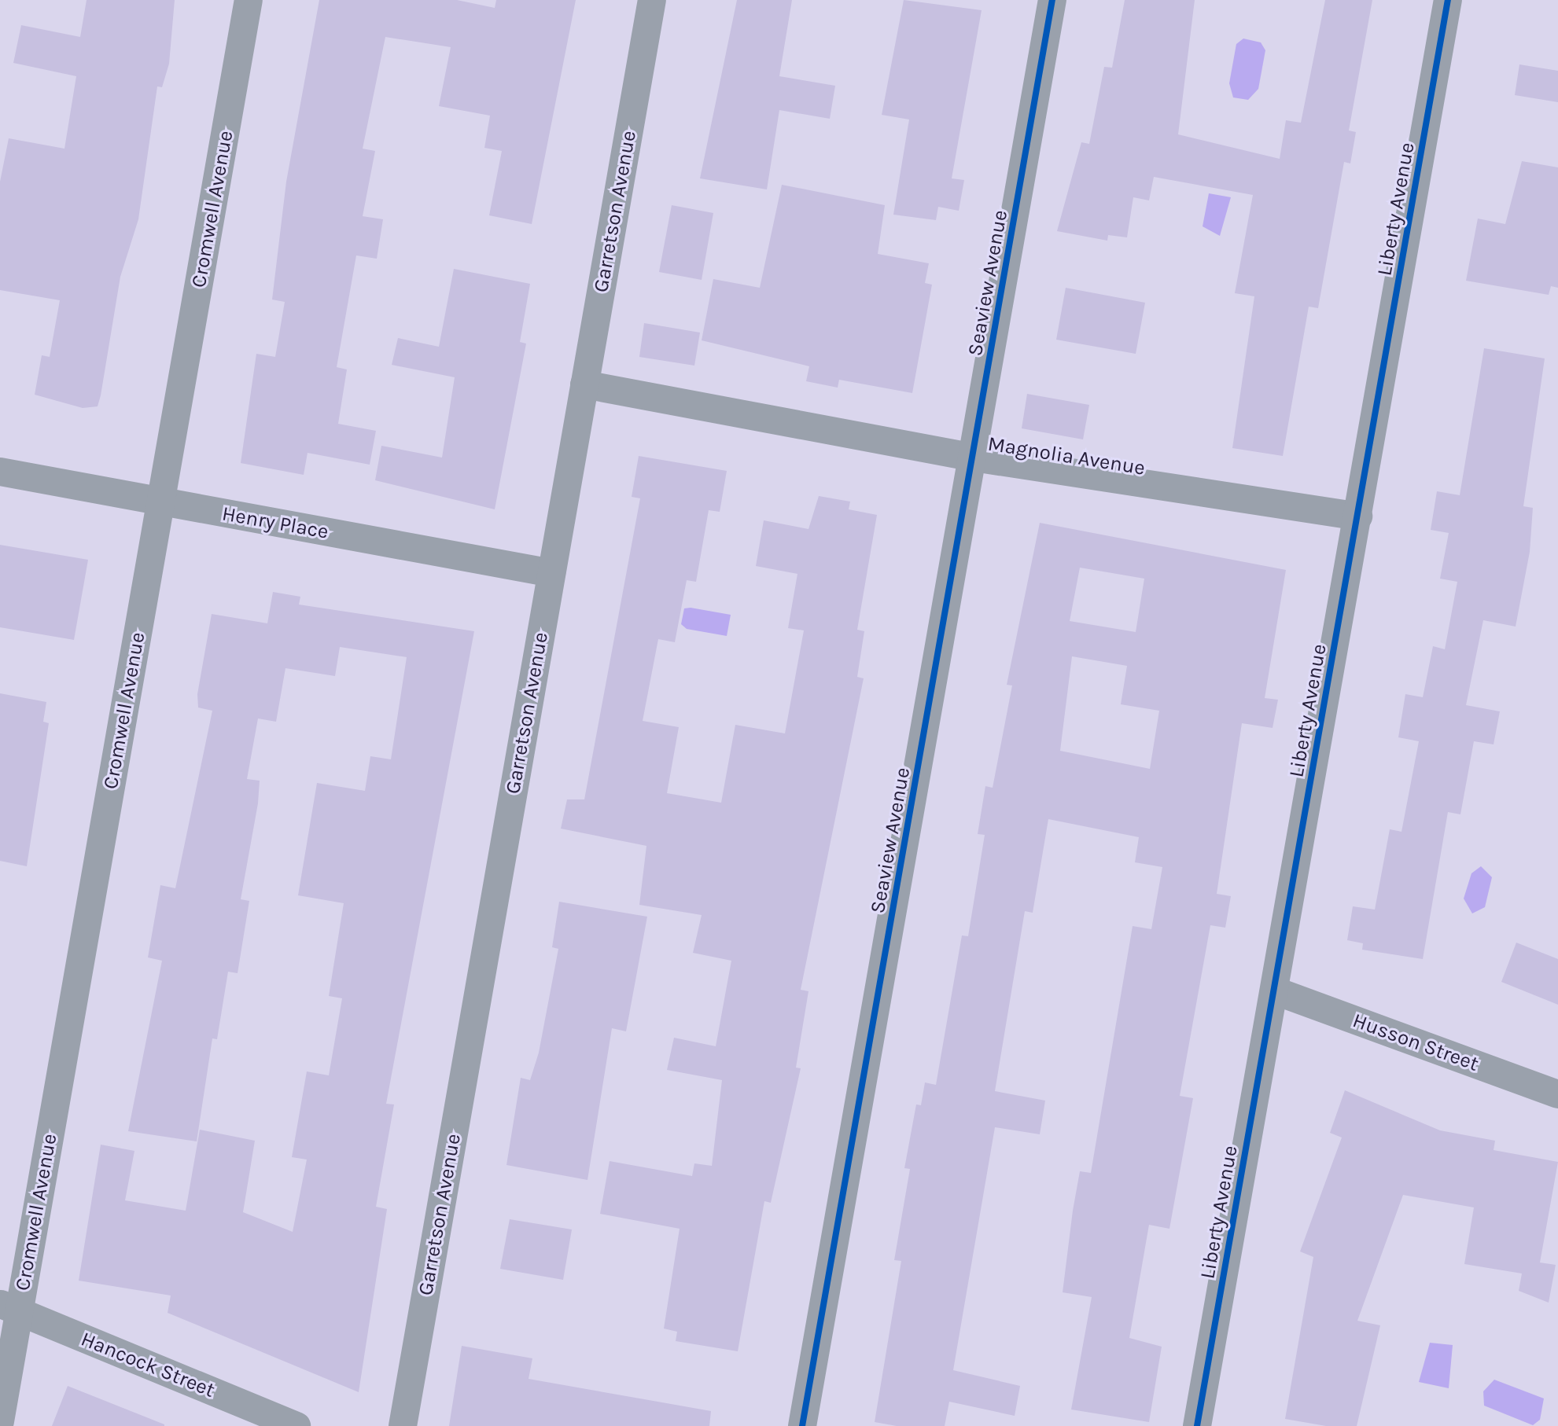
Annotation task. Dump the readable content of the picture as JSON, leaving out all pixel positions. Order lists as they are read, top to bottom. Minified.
{"streets":{"street":["Cromwell Avenue","Liberty Avenue","Garretson Avenue","Seaview Avenue","Magnolia Avenue","Henry Place","Husson Street","Hancock Street"]},"crossings":[["Cromwell Avenue","Henry Place"],["Cromwell Avenue","Hancock Street"],["Liberty Avenue","Magnolia Avenue"],["Liberty Avenue","Husson Street"],["Garretson Avenue","Magnolia Avenue"],["Garretson Avenue","Henry Place"],["Seaview Avenue","Magnolia Avenue"]]}
